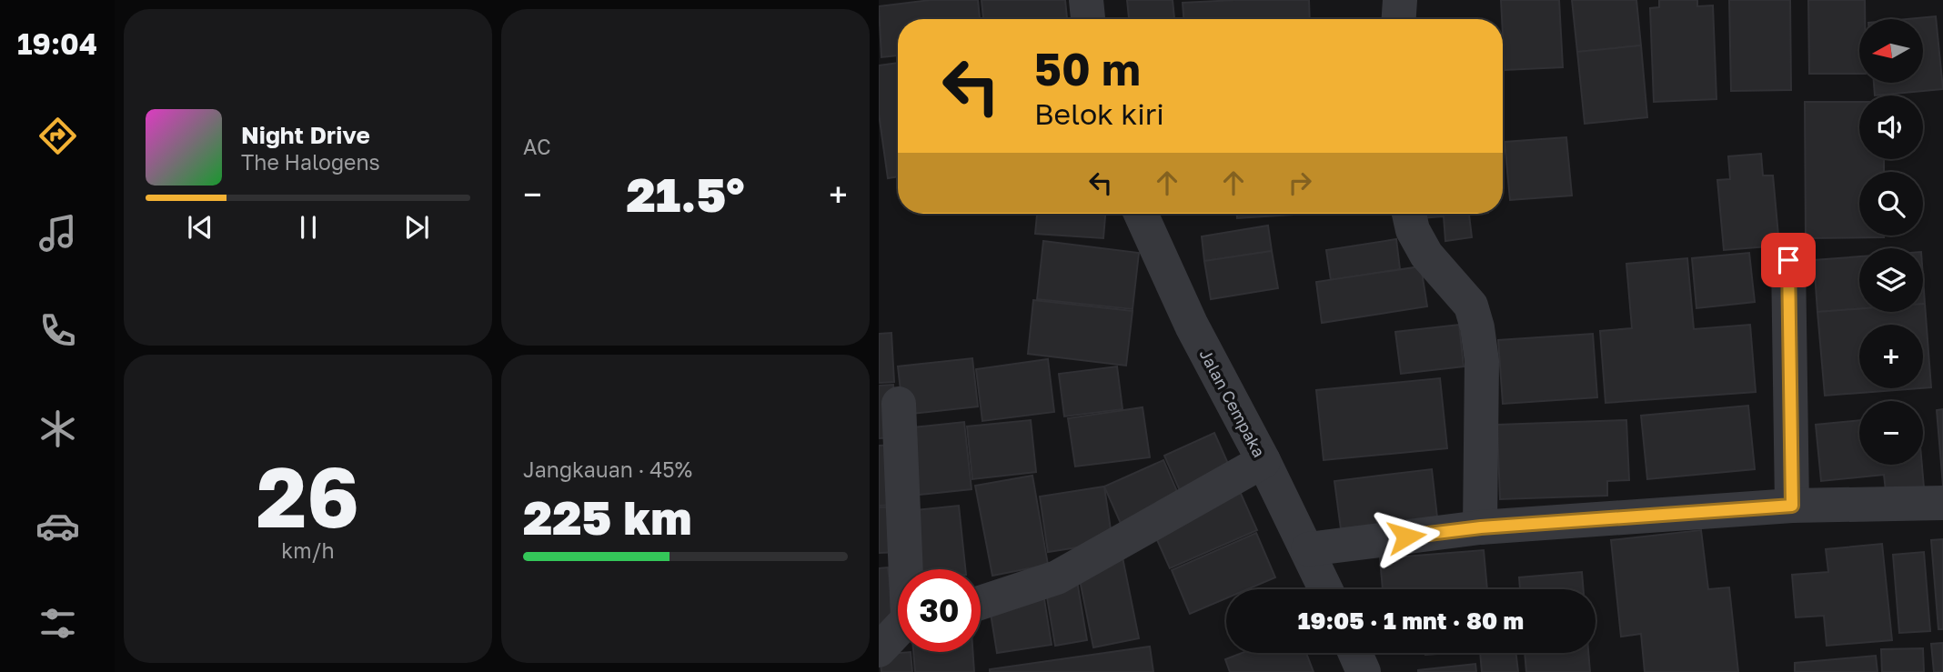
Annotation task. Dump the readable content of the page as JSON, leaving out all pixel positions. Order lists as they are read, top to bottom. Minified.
{"streets":{"street":["Jalan Cempaka"]},"north":"left","page":{"tabs":"19:04","tile":["AC",["26","km/h"],["Jangkauan · 45%","225 km"]],"map_buttons":["+","−"],"turn":["50 m","Belok kiri"],"song":["Night Drive","The Halogens"],"heat":["−","21.5°","+"],"limit":"30","trip":"19:05 · 1 mnt · 80 m"}}
